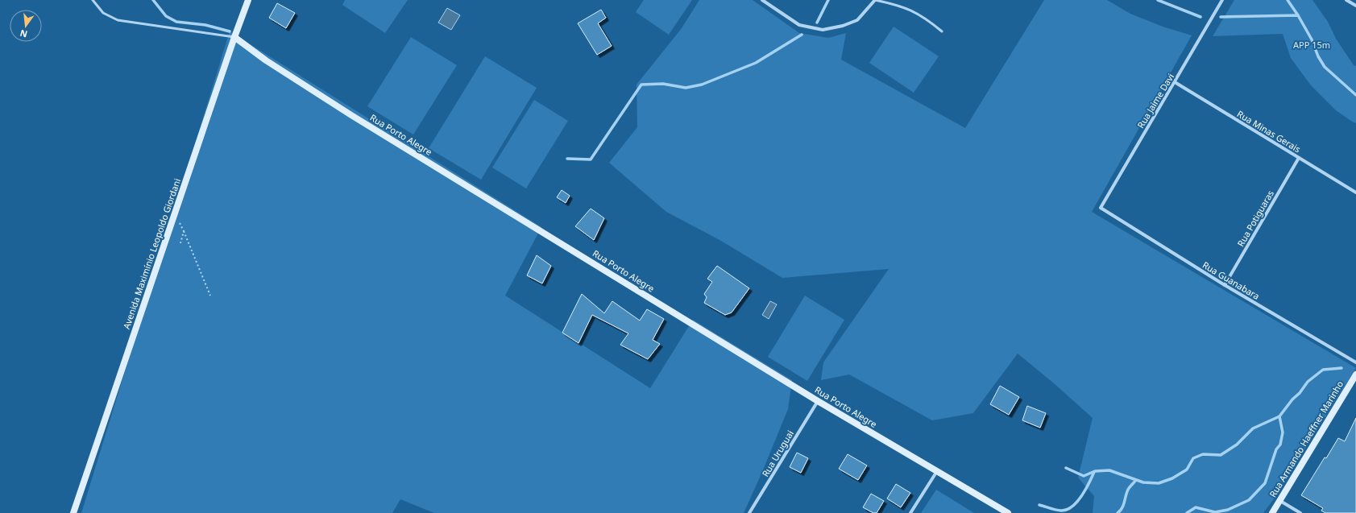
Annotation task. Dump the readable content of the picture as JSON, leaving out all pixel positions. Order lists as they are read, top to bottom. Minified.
{"streets":{"street":["Rua Jaime Davi","Rua Minas Gerais","Rua Porto Alegre","Rua Potiguaras","Avenida Maximínio Leopoldo Giordani","Rua Guanabara","Rua Armando Haeffner Marinho","Rua Uruguai"]},"crossings":[["Rua Jaime Davi","Rua Minas Gerais"],["Rua Jaime Davi","Rua Guanabara"],["Rua Minas Gerais","Rua Potiguaras"],["Rua Porto Alegre","Avenida Maximínio Leopoldo Giordani"],["Rua Porto Alegre","Rua Uruguai"],["Rua Potiguaras","Rua Guanabara"]],"parks":["APP 15m"],"north":"bottom"}
